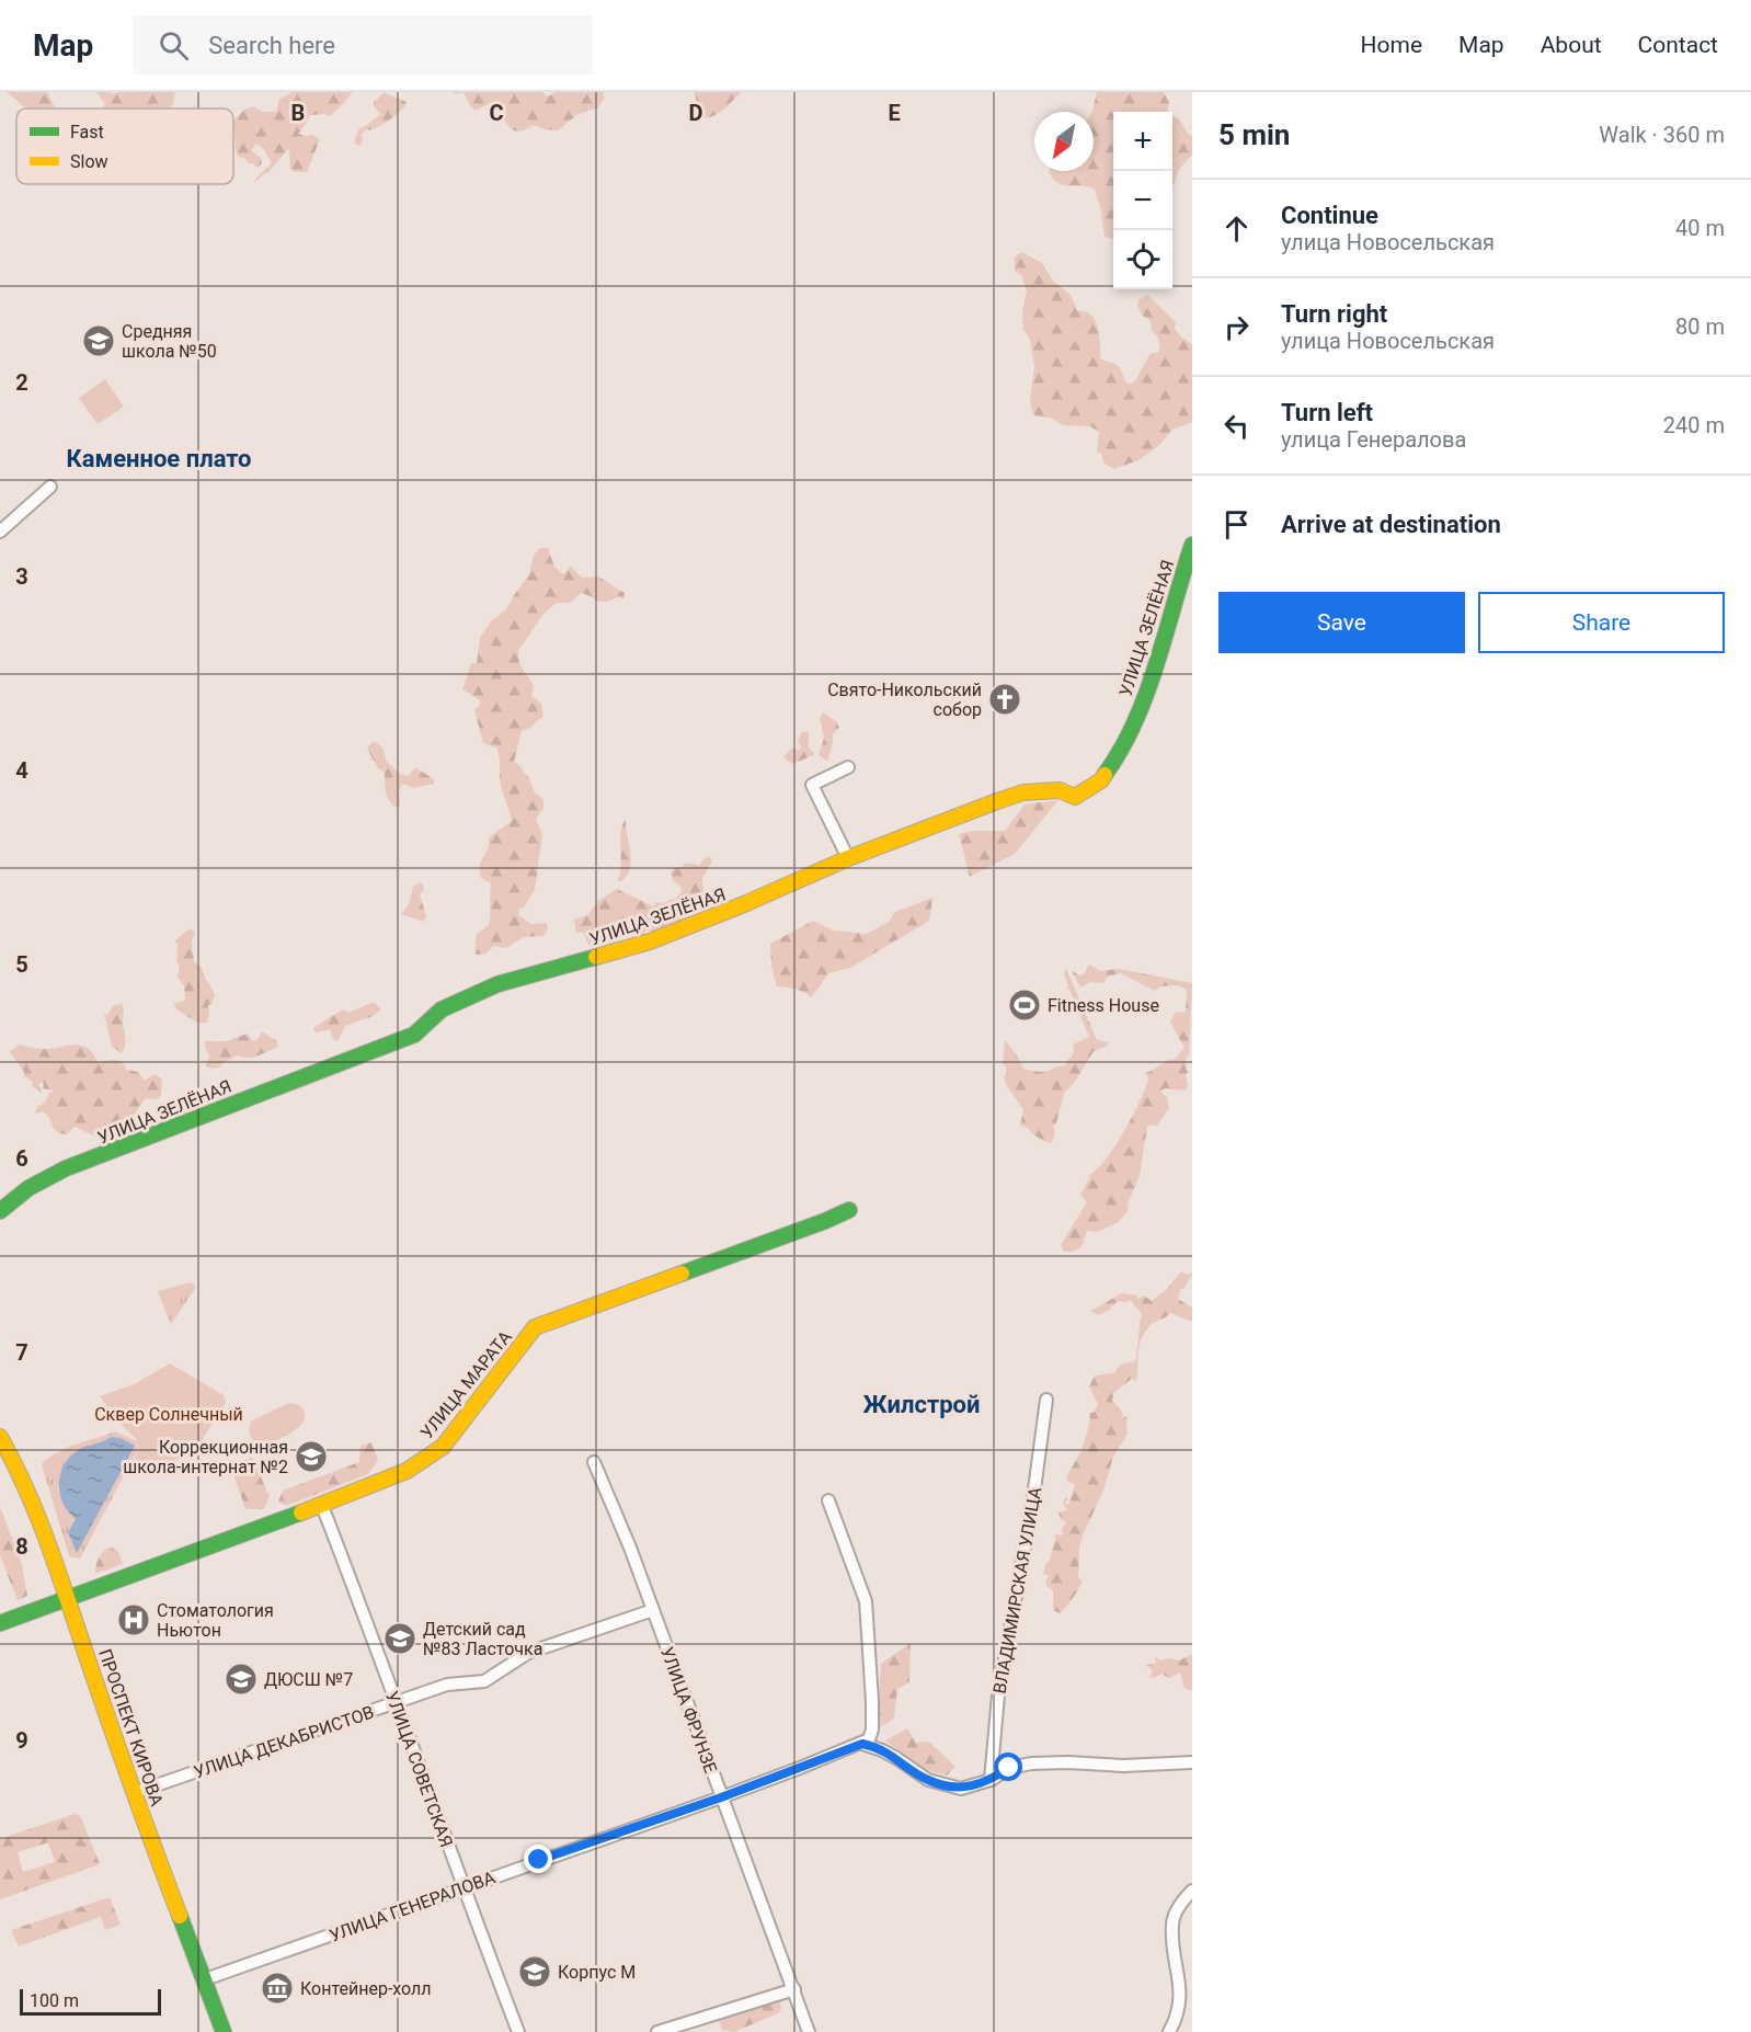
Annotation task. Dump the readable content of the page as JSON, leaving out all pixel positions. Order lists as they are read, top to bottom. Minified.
{"streets":{"street":["УЛИЦА ЗЕЛЁНАЯ","УЛИЦА МАРАТА","ВЛАДИМИРСКАЯ УЛИЦА","УЛИЦА ФРУНЗЕ","ПРОСПЕКТ КИРОВА","УЛИЦА ДЕКАБРИСТОВ","УЛИЦА СОВЕТСКАЯ","УЛИЦА ГЕНЕРАЛОВА"]},"crossings":[["УЛИЦА МАРАТА","ПРОСПЕКТ КИРОВА"],["УЛИЦА МАРАТА","УЛИЦА СОВЕТСКАЯ"],["УЛИЦА ФРУНЗЕ","УЛИЦА ДЕКАБРИСТОВ"],["УЛИЦА ФРУНЗЕ","УЛИЦА ГЕНЕРАЛОВА"],["ПРОСПЕКТ КИРОВА","УЛИЦА ДЕКАБРИСТОВ"],["ПРОСПЕКТ КИРОВА","УЛИЦА ГЕНЕРАЛОВА"],["УЛИЦА ДЕКАБРИСТОВ","УЛИЦА СОВЕТСКАЯ"],["УЛИЦА СОВЕТСКАЯ","УЛИЦА ГЕНЕРАЛОВА"]],"districts":["Каменное плато","Жилстрой"],"parks":["Сквер Солнечный"],"places":{"school or university":["Средняя школа №50","Коррекционная школа-интернат №2","Детский сад №83 Ласточка","ДЮСШ №7","Корпус M"],"church":["Свято-Никольский собор"],"sports":["Fitness House"],"hospital":["Стоматология Ньютон"],"museum":["Контейнер-холл"]},"legend":["Fast","Slow"],"scale_bar":"100 m","north":"bottom left","page":{"header":"Map","search":"Search here","nav":["Home","Map","About","Contact"],"heading":["5 min","Walk · 360 m"],"map_buttons":["+","−"],"list":[["Continue","улица Новосельская","40 m"],["Turn right","улица Новосельская","80 m"],["Turn left","улица Генералова","240 m"],"Arrive at destination"],"buttons":["Save","Share"],"scale":"100 m"},"grid":{"columns":["B","C","D","E"],"rows":["2","3","4","5","6","7","8","9"]}}
